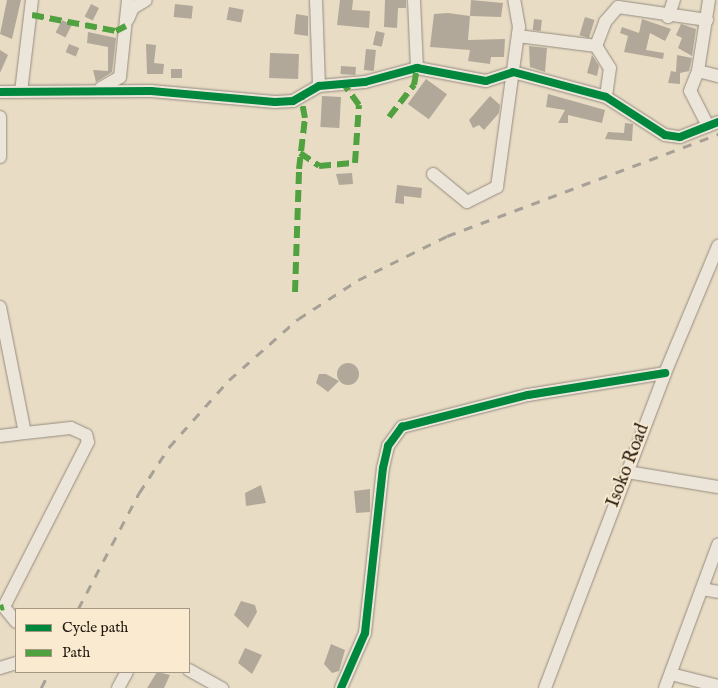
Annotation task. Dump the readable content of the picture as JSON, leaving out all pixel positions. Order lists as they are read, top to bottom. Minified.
{"streets":{"street":["Isoko Road"]},"legend":["Cycle path","Path"]}
